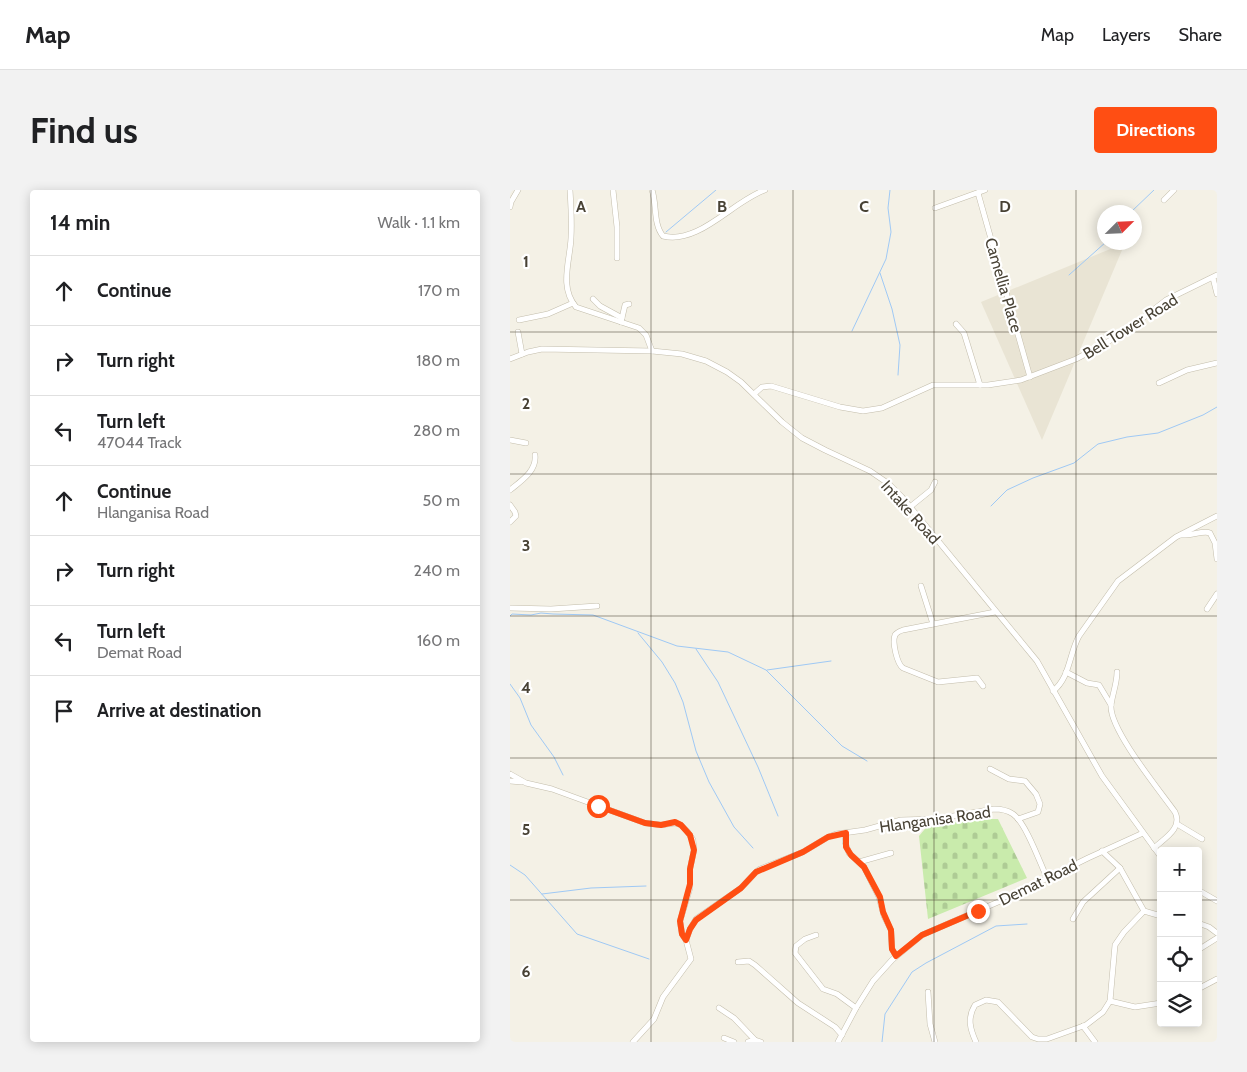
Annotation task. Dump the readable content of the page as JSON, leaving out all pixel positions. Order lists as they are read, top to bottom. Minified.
{"streets":{"street":["Camellia Place","Bell Tower Road","Intake Road","Hlanganisa Road","Demat Road"]},"crossings":[["Camellia Place","Bell Tower Road"],["Bell Tower Road","Intake Road"],["Intake Road","Demat Road"]],"north":"top right","page":{"header":"Map","nav":["Map","Layers","Share"],"buttons":"Directions","title":"Find us","heading":["14 min","Walk · 1.1 km"],"list":[["Continue","170 m"],["Turn right","180 m"],["Turn left","47044 Track","280 m"],["Continue","Hlanganisa Road","50 m"],["Turn right","240 m"],["Turn left","Demat Road","160 m"],"Arrive at destination"],"map_buttons":["+","−"]},"grid":{"columns":["A","B","C","D"],"rows":["1","2","3","4","5","6"]}}
